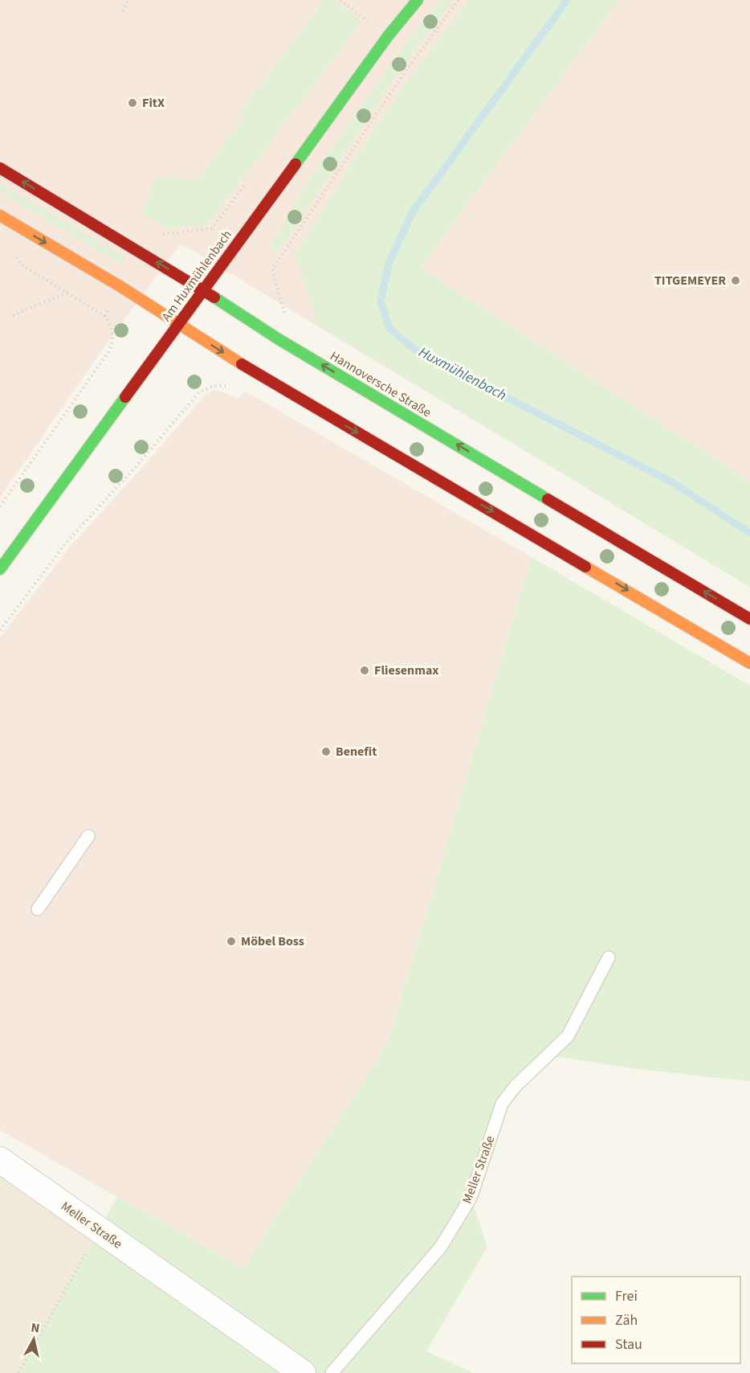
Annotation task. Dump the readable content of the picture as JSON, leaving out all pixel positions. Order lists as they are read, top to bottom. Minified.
{"streets":{"main road":["Am Huxmühlenbach","Hannoversche Straße"],"street":["Meller Straße"]},"crossings":[["Am Huxmühlenbach","Hannoversche Straße"]],"water":["Huxmühlenbach"],"places":["FitX","TITGEMEYER","Fliesenmax","Benefit","Möbel Boss"],"legend":["Frei","Zäh","Stau"],"north":"top"}
